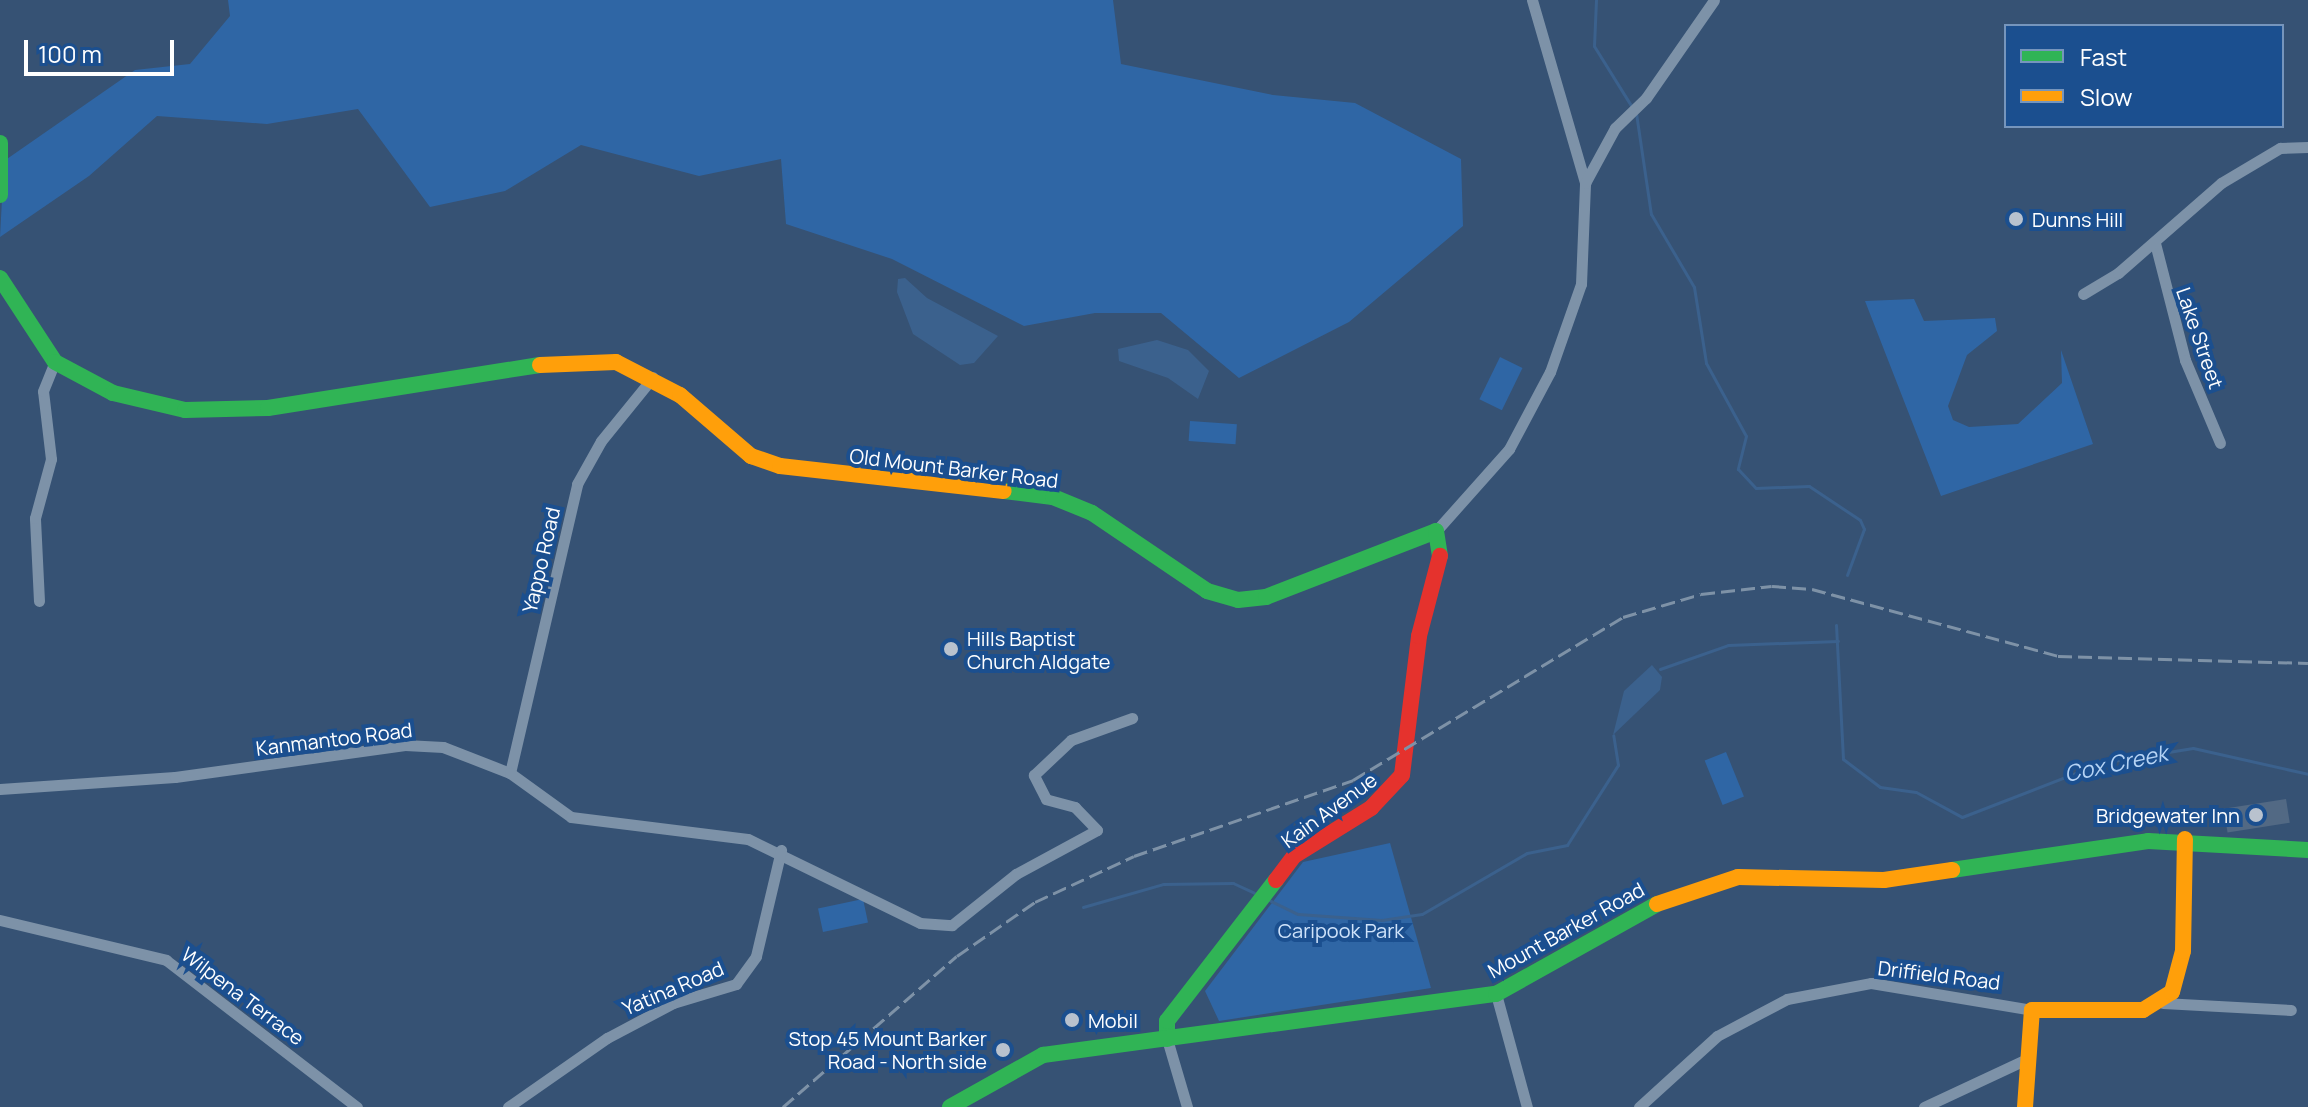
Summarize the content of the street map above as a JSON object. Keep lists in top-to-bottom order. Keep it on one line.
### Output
{"streets":{"main road":["Old Mount Barker Road","Kain Avenue","Mount Barker Road"],"street":["Lake Street","Yappo Road","Kanmantoo Road","Driffield Road","Yatina Road","Wilpena Terrace"]},"crossings":[["Old Mount Barker Road","Yappo Road"],["Old Mount Barker Road","Kain Avenue"],["Yappo Road","Kanmantoo Road"],["Kanmantoo Road","Yatina Road"],["Kain Avenue","Mount Barker Road"]],"water":["Cox Creek"],"parks":["Caripook Park"],"places":["Dunns Hill","Hills Baptist Church Aldgate","Bridgewater Inn","Mobil","Stop 45 Mount Barker Road - North side"],"legend":["Fast","Slow"],"scale_bar":"100 m"}
